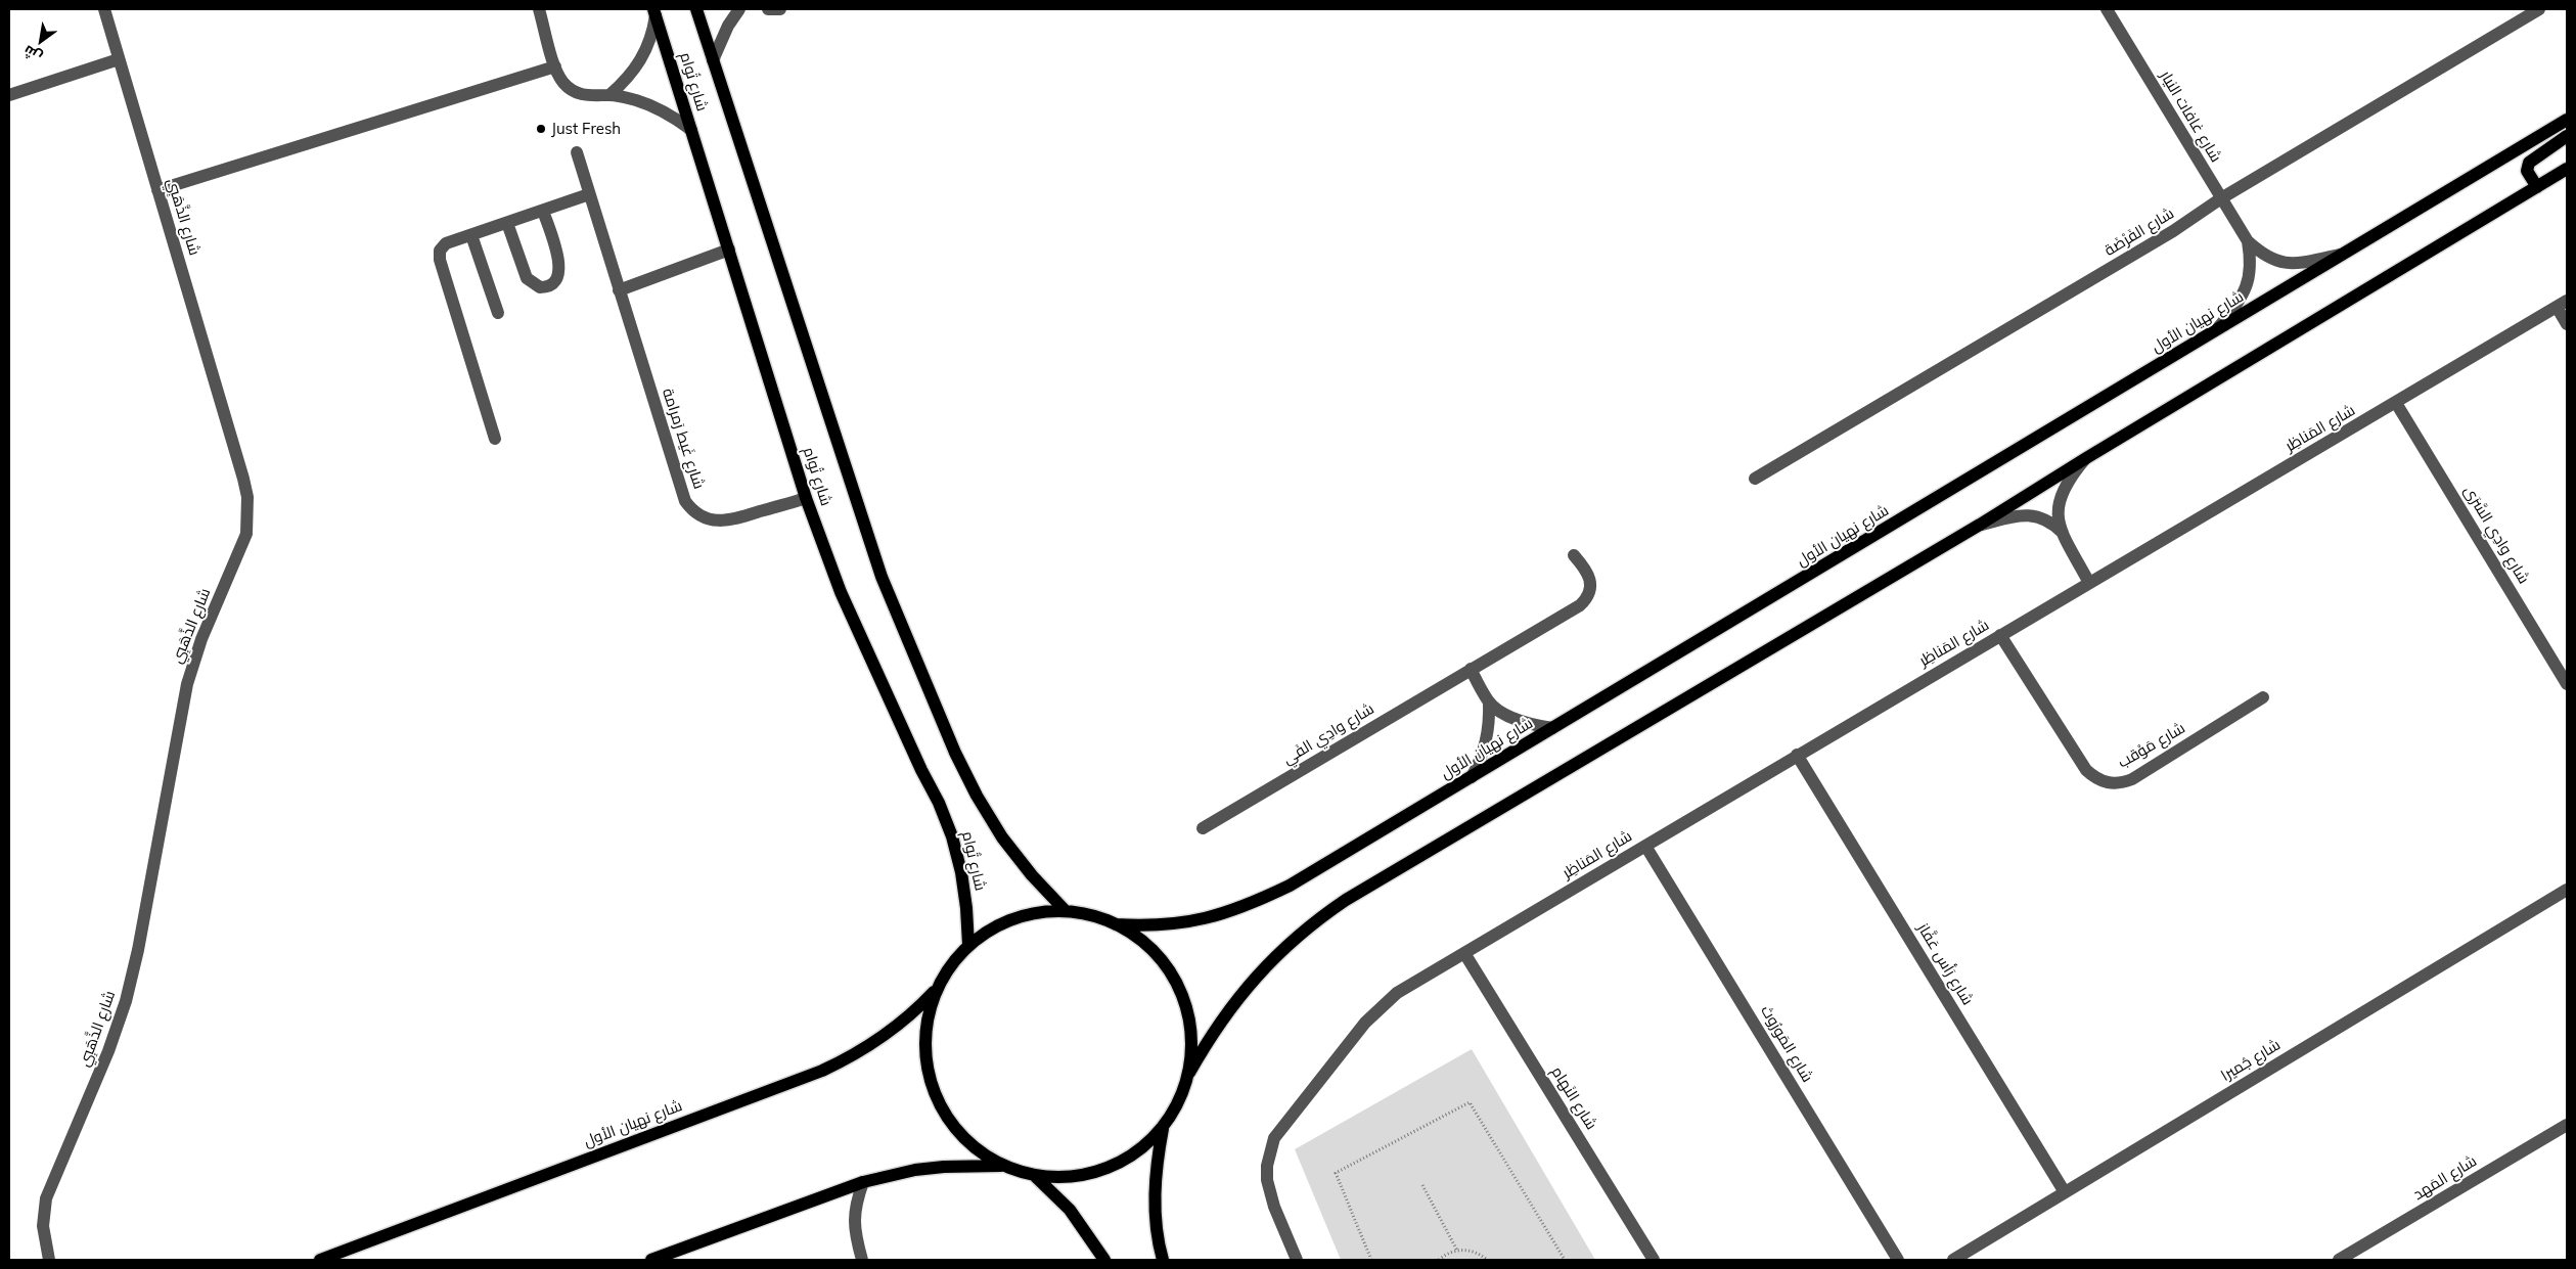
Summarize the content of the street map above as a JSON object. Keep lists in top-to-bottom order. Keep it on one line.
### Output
{"streets":{"main road":["شارع تُوام","شارع نهيان الأول"],"street":["شارع غافات النيار","شارع الذَّهَبِي","شارع الفَرْضَة","شارع المَناظِر","شارع غَيط رَمرامة","شارع وادِي السَّرَى","شارع وادِي الفَي","شارع مَوْقب","شارع رَأس عَفَّاز","شارع المَورُوث","شارع جُميرا","شارع النَهام","شارع المَهد"]},"crossings":[["شارع تُوام","شارع غَيط رَمرامة"],["شارع غافات النيار","شارع الفَرْضَة"],["شارع غافات النيار","شارع نهيان الأول"],["شارع المَناظِر","شارع وادِي السَّرَى"],["شارع المَناظِر","شارع مَوْقب"],["شارع المَناظِر","شارع رَأس عَفَّاز"],["شارع المَناظِر","شارع المَورُوث"],["شارع المَناظِر","شارع النَهام"],["شارع رَأس عَفَّاز","شارع جُميرا"]],"places":["Just Fresh"],"north":"bottom left"}
